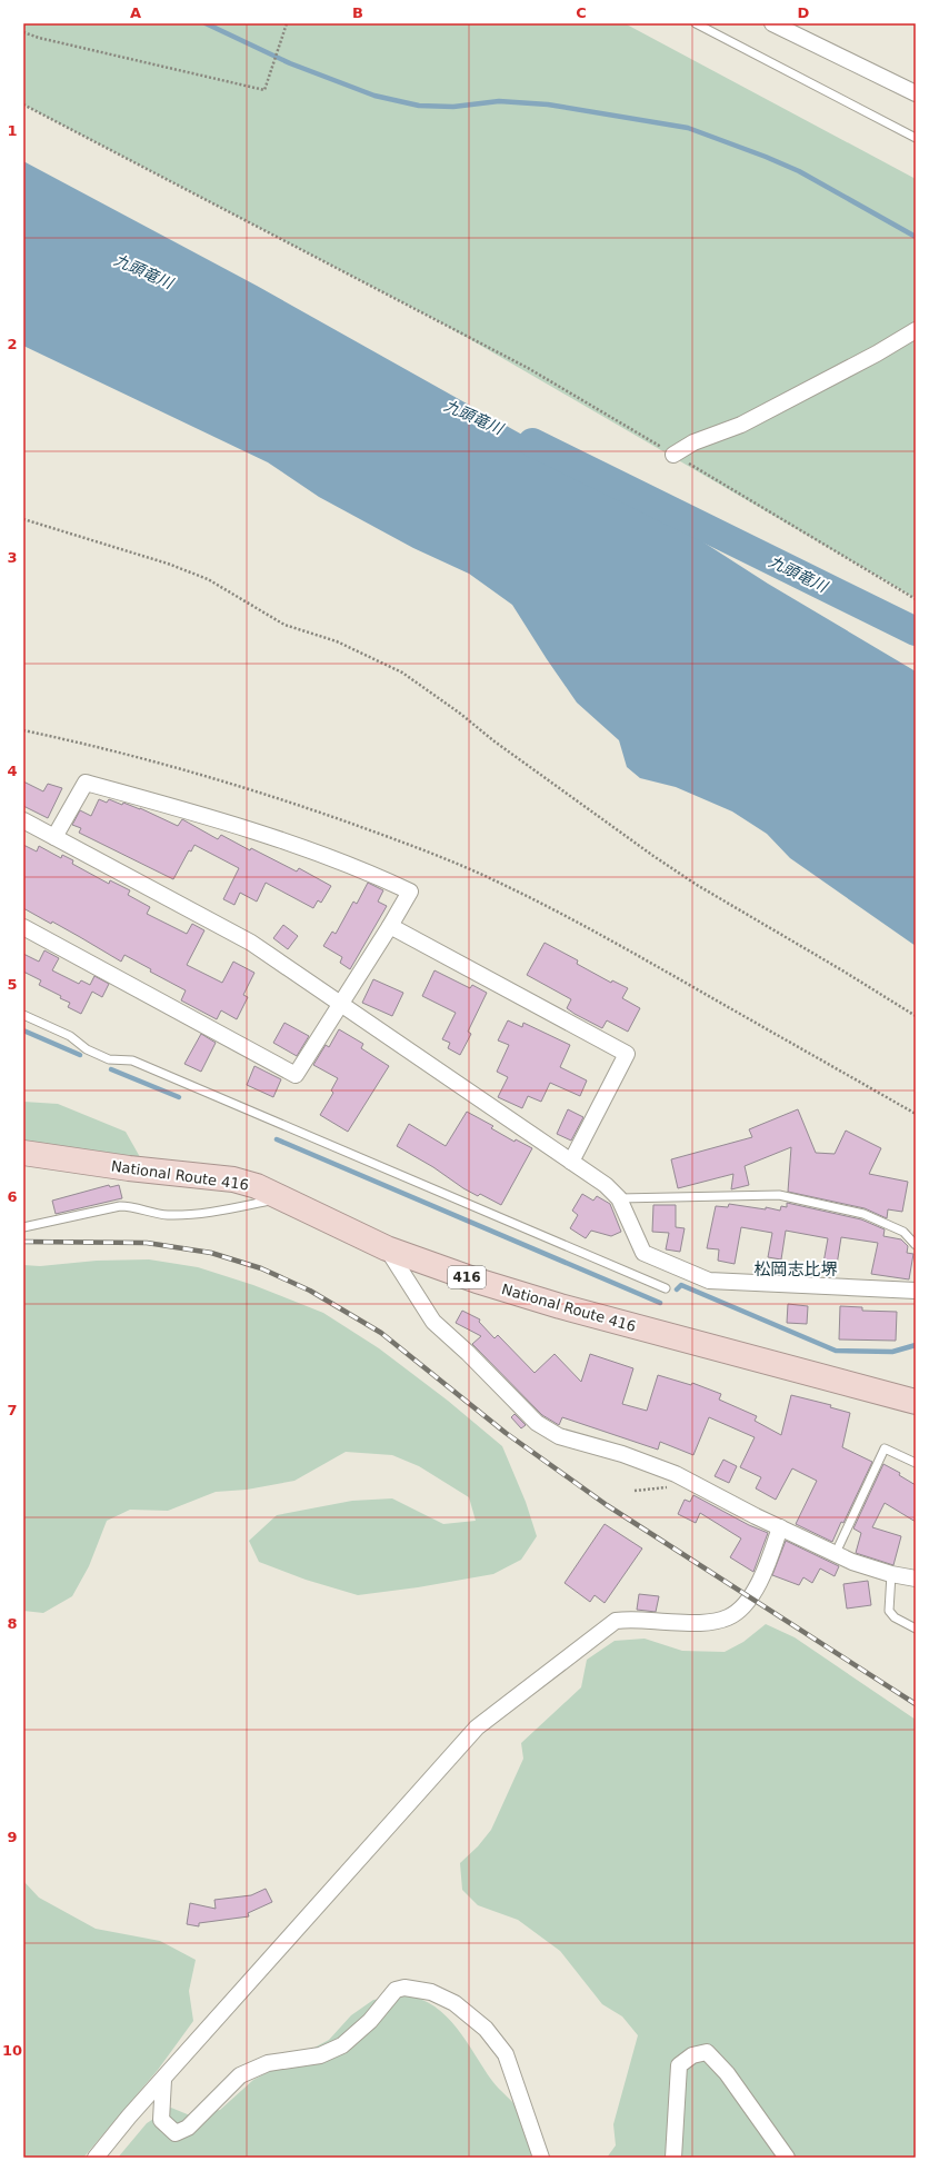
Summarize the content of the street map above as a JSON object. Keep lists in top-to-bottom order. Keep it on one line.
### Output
{"streets":{"highway":["National Route 416","416"]},"districts":["松岡志比堺"],"water":["九頭竜川"],"grid":{"columns":["A","B","C","D"],"rows":["1","2","3","4","5","6","7","8","9","10"]}}
